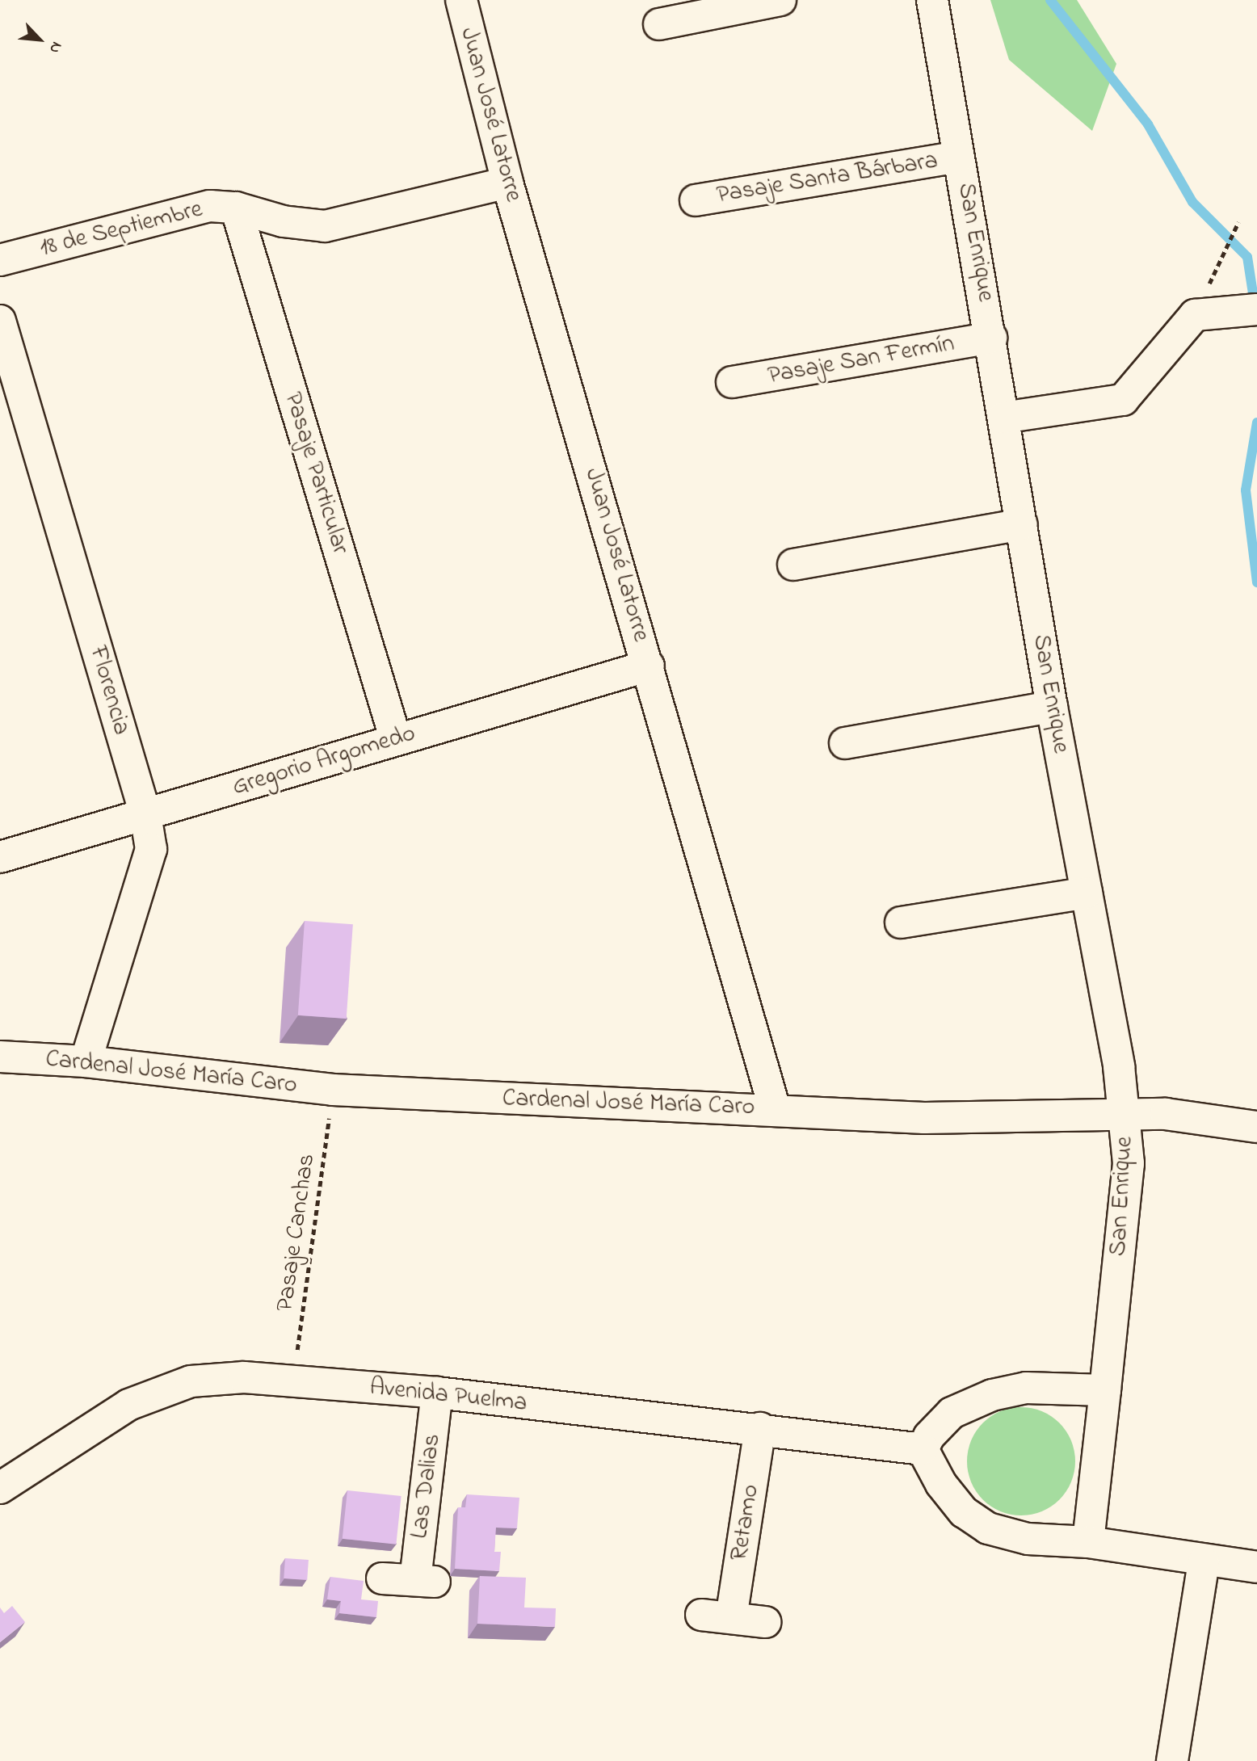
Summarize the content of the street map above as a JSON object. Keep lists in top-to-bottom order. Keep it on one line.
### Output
{"streets":{"street":["Juan José Latorre","Pasaje Santa Bárbara","18 de Septiembre","San Enrique","Pasaje San Fermín","Pasaje Particular","Florencia","Gregorio Argomedo","Cardenal José María Caro","Avenida Puelma","Las Dalias","Retamo"],"path":["Pasaje Canchas"]},"crossings":[["Juan José Latorre","18 de Septiembre"],["Juan José Latorre","Gregorio Argomedo"],["Juan José Latorre","Cardenal José María Caro"],["Pasaje Santa Bárbara","San Enrique"],["18 de Septiembre","Pasaje Particular"],["San Enrique","Pasaje San Fermín"],["San Enrique","Cardenal José María Caro"],["Pasaje Particular","Gregorio Argomedo"],["Florencia","Gregorio Argomedo"],["Florencia","Cardenal José María Caro"],["Cardenal José María Caro","Pasaje Canchas"],["Pasaje Canchas","Avenida Puelma"],["Avenida Puelma","Las Dalias"],["Avenida Puelma","Retamo"]],"north":"bottom right"}
